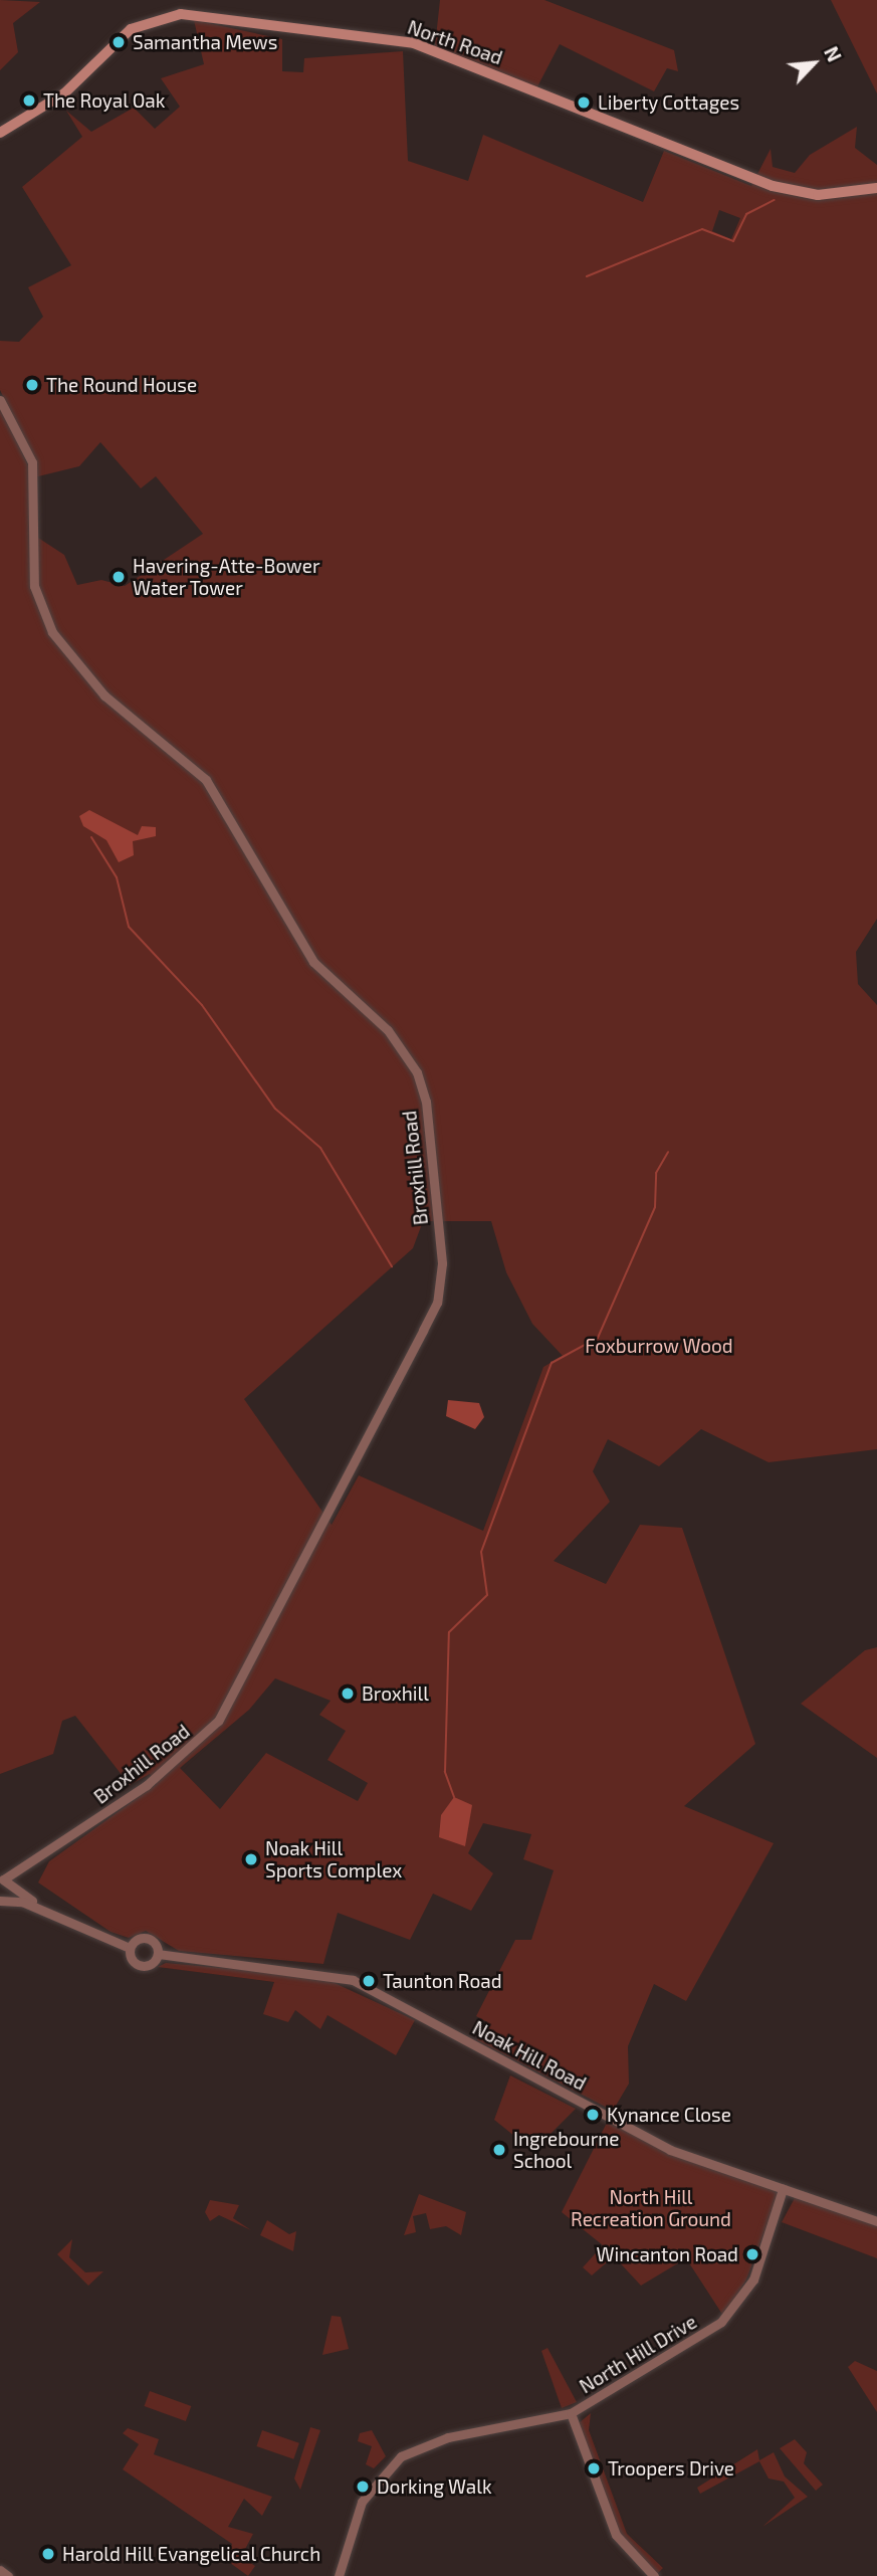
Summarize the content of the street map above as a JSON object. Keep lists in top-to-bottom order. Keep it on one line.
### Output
{"streets":{"main road":["North Road"],"street":["Broxhill Road","Noak Hill Road","North Hill Drive"]},"crossings":[["Broxhill Road","Noak Hill Road"],["Noak Hill Road","North Hill Drive"]],"parks":["Foxburrow Wood","North Hill Recreation Ground"],"places":["Samantha Mews","The Royal Oak","Liberty Cottages","The Round House","Havering-Atte-Bower Water Tower","Broxhill","Noak Hill Sports Complex","Taunton Road","Kynance Close","Ingrebourne School","Wincanton Road","Troopers Drive","Dorking Walk","Harold Hill Evangelical Church"],"north":"top right"}
